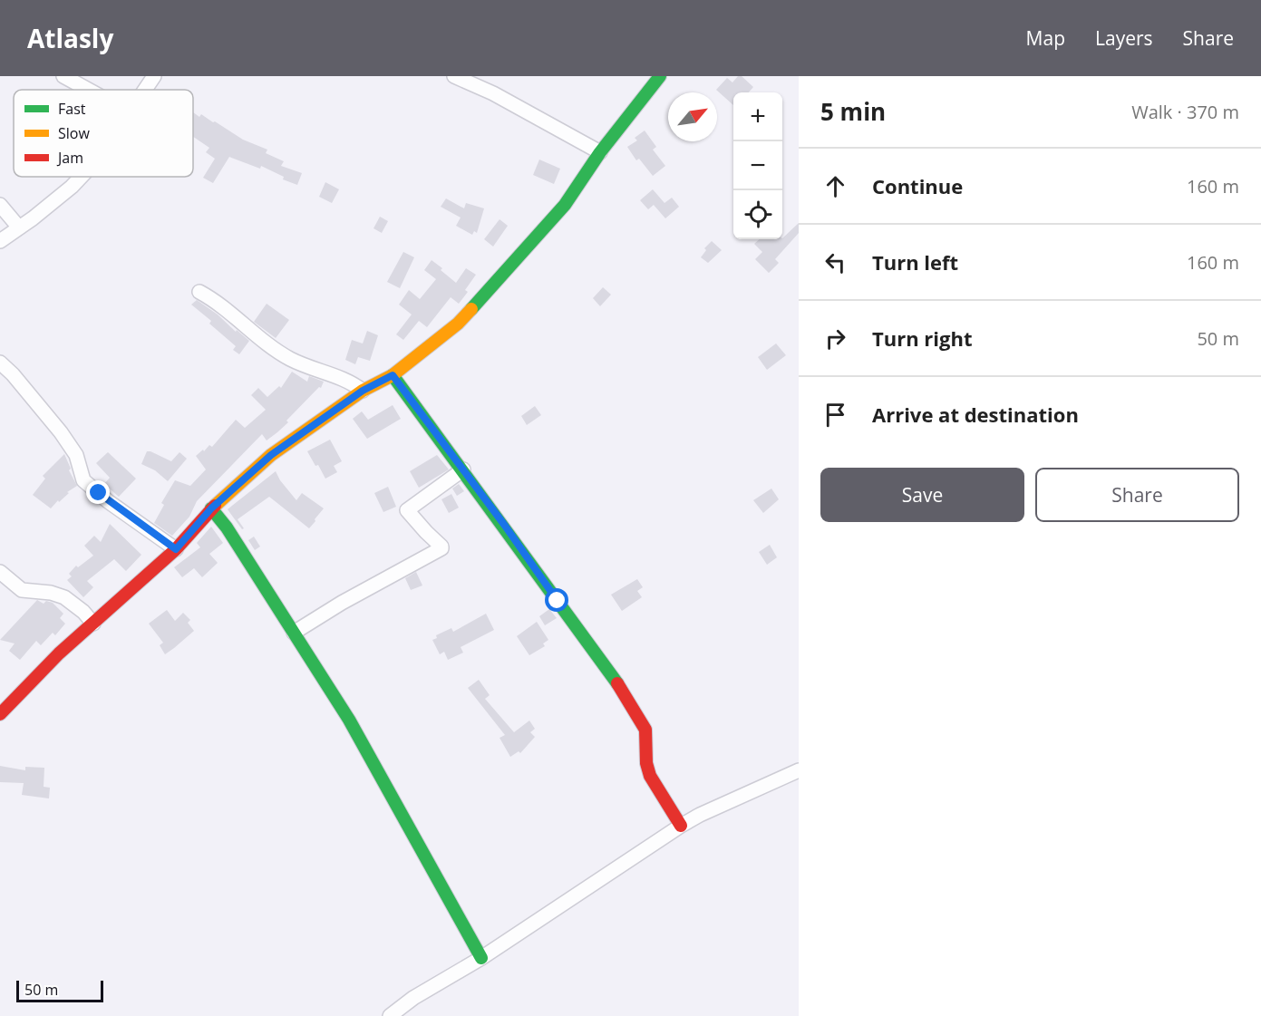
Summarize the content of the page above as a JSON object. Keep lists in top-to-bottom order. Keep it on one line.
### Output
{"legend":["Fast","Slow","Jam"],"scale_bar":"50 m","north":"top right","page":{"header":"Atlasly","nav":["Map","Layers","Share"],"heading":["5 min","Walk · 370 m"],"map_buttons":["+","−"],"list":[["Continue","160 m"],["Turn left","160 m"],["Turn right","50 m"],"Arrive at destination"],"buttons":["Save","Share"],"scale":"50 m"}}
